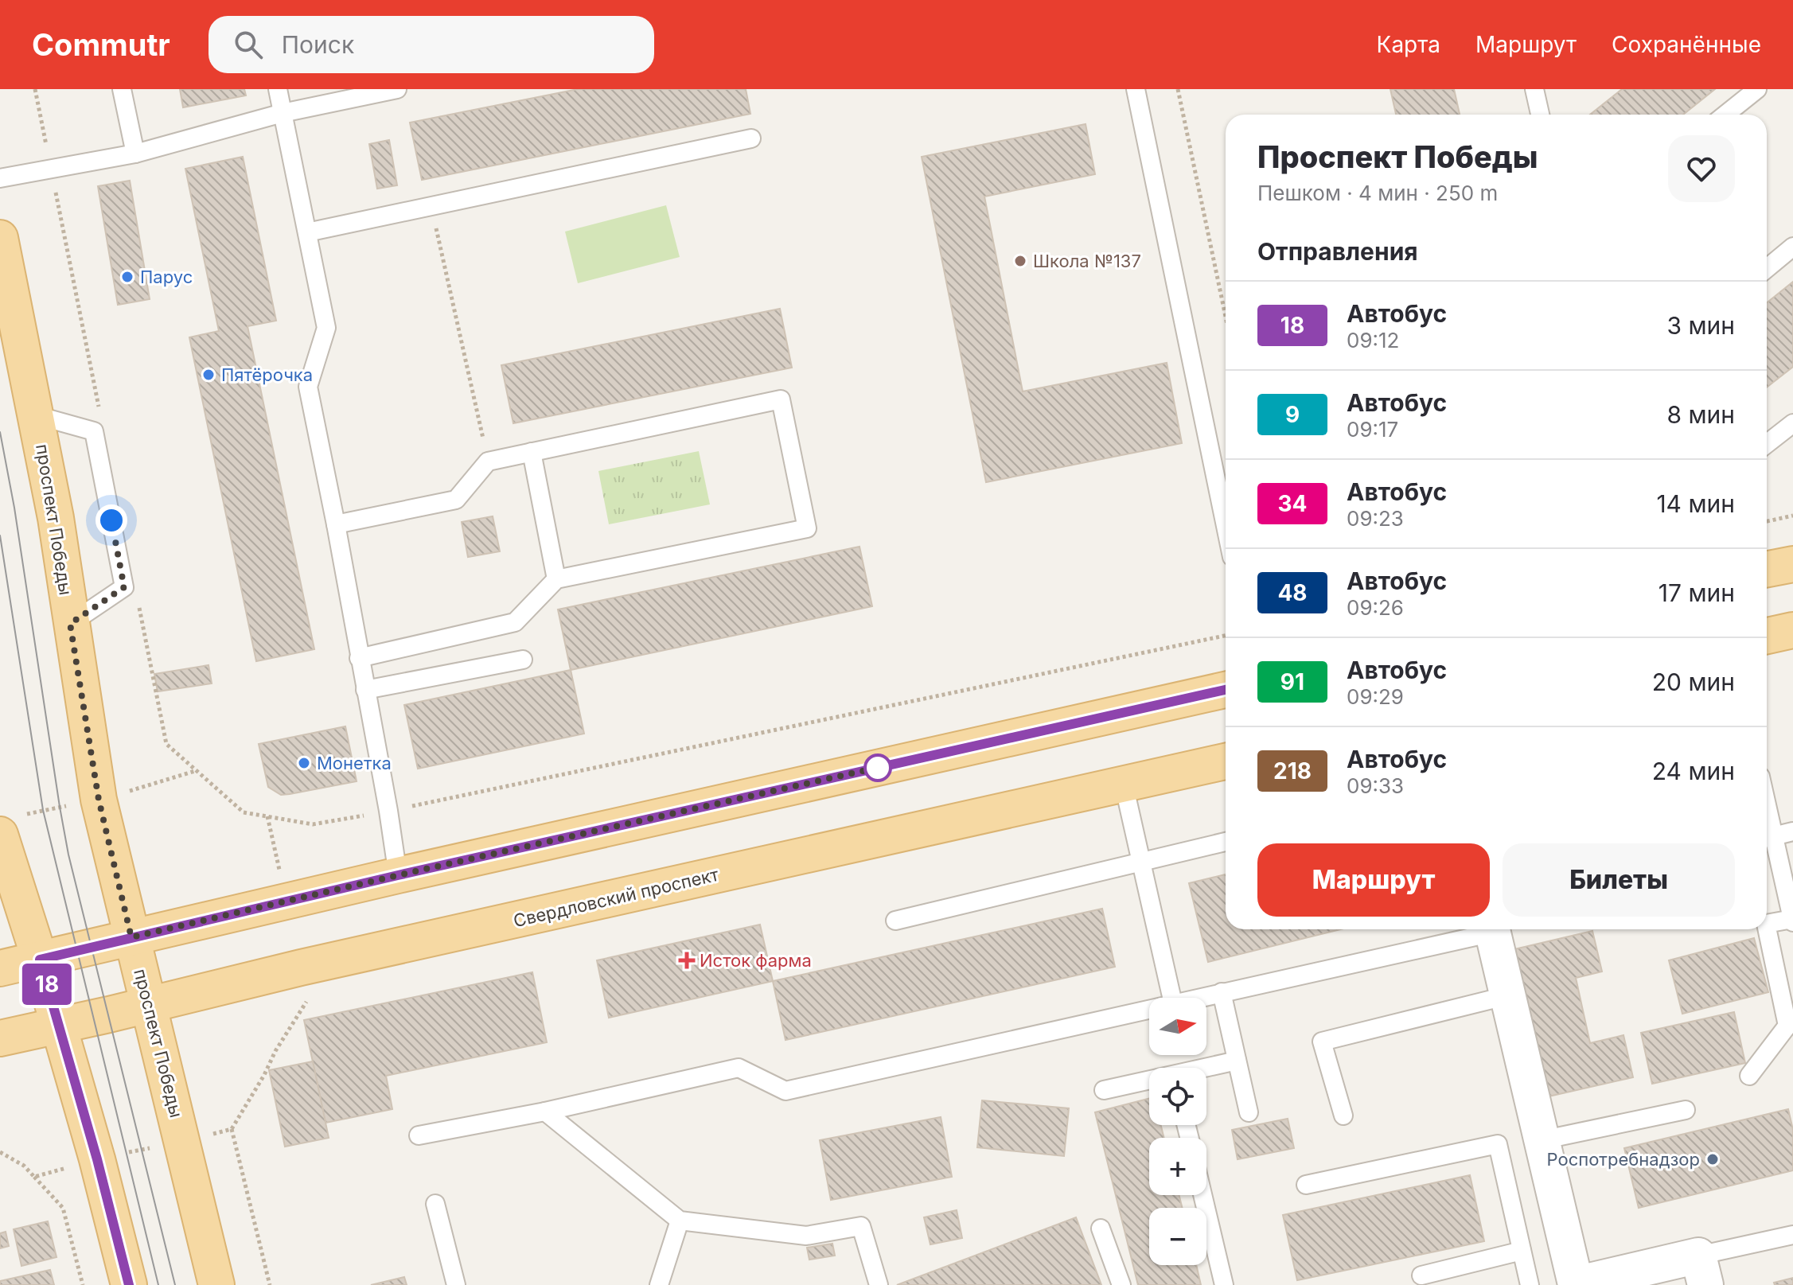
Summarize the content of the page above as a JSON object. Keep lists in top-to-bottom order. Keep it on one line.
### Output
{"streets":{"main road":["проспект Победы","Свердловский проспект"]},"crossings":[["проспект Победы","Свердловский проспект"]],"places":{"other":["Школа №137","Парус","Пятёрочка","Монетка","Роспотребнадзор"],"health":["Исток фарма"]},"lines":["bus line 18"],"north":"right","page":{"header":"Commutr","search":"Поиск","nav":["Карта","Маршрут","Сохранённые"],"on_map":"18","heading":[["Проспект Победы","Пешком · 4 мин · 250 m"],"Отправления"],"list":[{"mark":"18","name":"Автобус","note":"09:12","value":"3 мин"},{"mark":"9","name":"Автобус","note":"09:17","value":"8 мин"},{"mark":"34","name":"Автобус","note":"09:23","value":"14 мин"},{"mark":"48","name":"Автобус","note":"09:26","value":"17 мин"},{"mark":"91","name":"Автобус","note":"09:29","value":"20 мин"},{"mark":"218","name":"Автобус","note":"09:33","value":"24 мин"}],"buttons":["Маршрут","Билеты"],"map_buttons":["+","−"]}}
